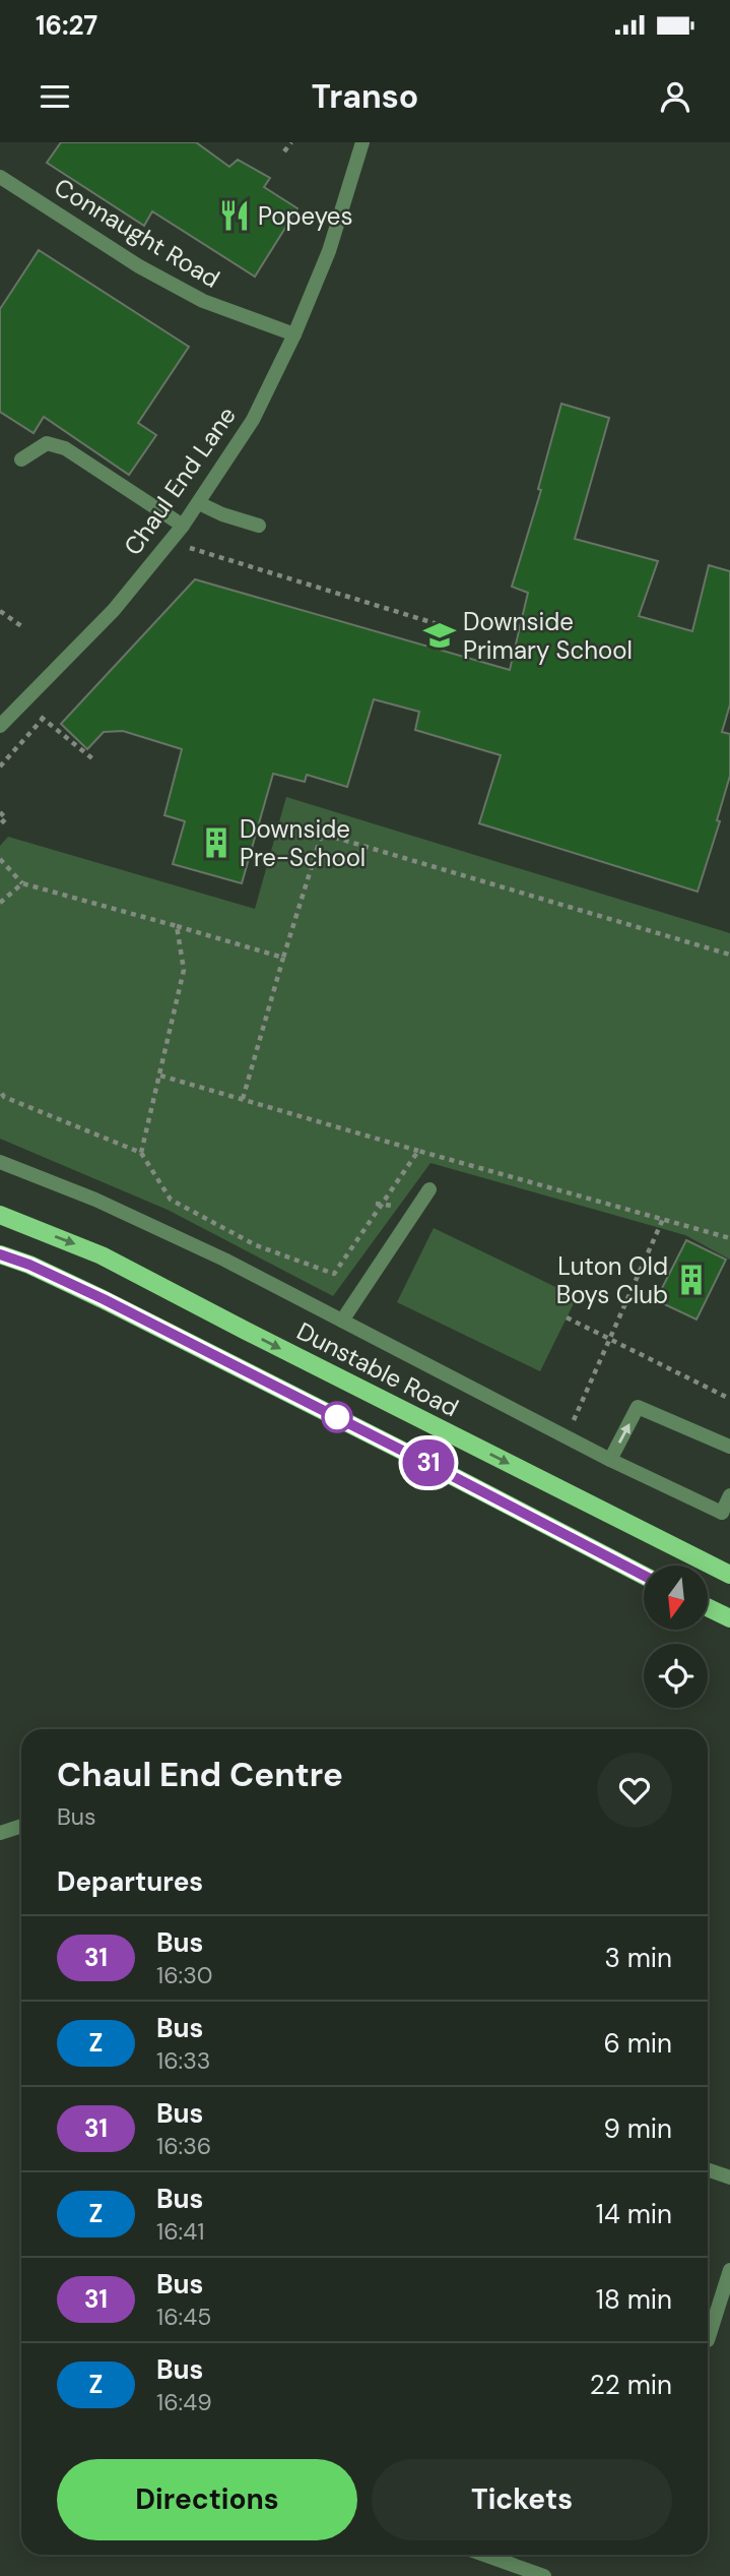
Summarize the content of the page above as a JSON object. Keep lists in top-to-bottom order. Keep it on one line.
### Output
{"streets":{"main road":["Dunstable Road"],"street":["Connaught Road","Chaul End Lane"]},"crossings":[["Connaught Road","Chaul End Lane"]],"places":{"restaurant":["Popeyes"],"school or university":["Downside Primary School"],"building":["Downside Pre-School","Luton Old Boys Club"]},"lines":["bus line 31"],"north":"bottom","page":{"status":"16:27","header":"Transo","on_map":"31","heading":[["Chaul End Centre","Bus"],"Departures"],"list":[{"mark":"31","name":"Bus","note":"16:30","value":"3 min"},{"mark":"Z","name":"Bus","note":"16:33","value":"6 min"},{"mark":"31","name":"Bus","note":"16:36","value":"9 min"},{"mark":"Z","name":"Bus","note":"16:41","value":"14 min"},{"mark":"31","name":"Bus","note":"16:45","value":"18 min"},{"mark":"Z","name":"Bus","note":"16:49","value":"22 min"}],"buttons":["Directions","Tickets"]}}
